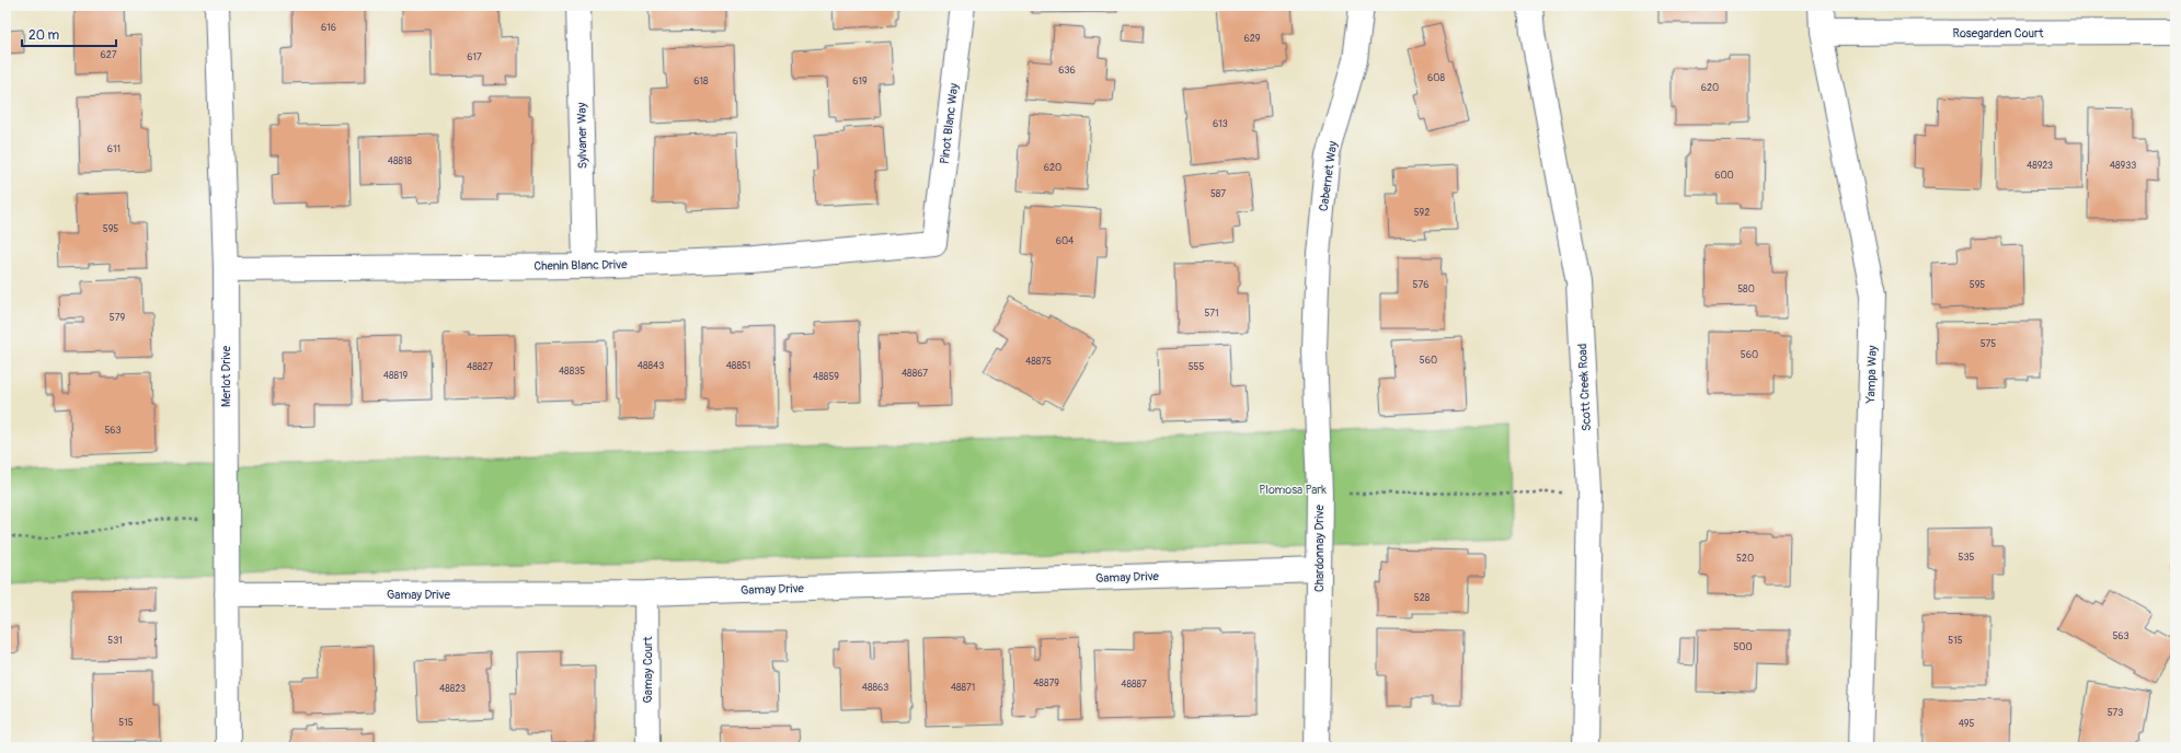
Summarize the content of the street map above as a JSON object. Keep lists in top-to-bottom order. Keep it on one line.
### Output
{"streets":{"street":["Rosegarden Court","Pinot Blanc Way","Sylvaner Way","Cabernet Way","Chenin Blanc Drive","Yampa Way","Merlot Drive","Scott Creek Road","Chardonnay Drive","Gamay Drive","Gamay Court"]},"crossings":[["Rosegarden Court","Yampa Way"],["Pinot Blanc Way","Chenin Blanc Drive"],["Sylvaner Way","Chenin Blanc Drive"],["Cabernet Way","Chardonnay Drive"],["Chenin Blanc Drive","Merlot Drive"],["Merlot Drive","Gamay Drive"],["Chardonnay Drive","Gamay Drive"],["Gamay Drive","Gamay Court"]],"parks":["Plomosa Park"],"house_numbers":["616","629","627","617","636","608","618","619","620","613","611","48818","48923","48933","620","600","587","592","595","604","576","595","580","571","579","575","560","560","48875","48843","48851","48827","555","48835","48867","48819","48859","563","535","520","528","563","531","515","500","48879","48887","48863","48871","48823","573","515","495"],"scale_bar":"20 m"}
